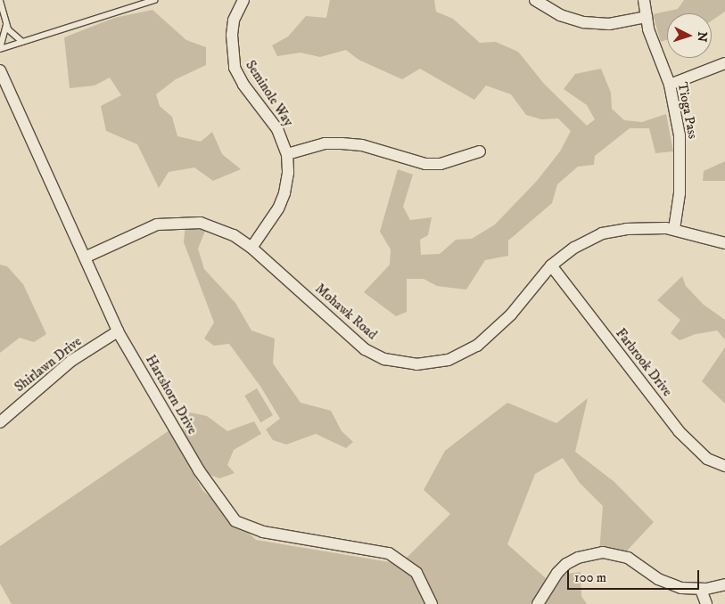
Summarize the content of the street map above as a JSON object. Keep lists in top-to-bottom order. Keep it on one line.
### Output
{"streets":{"street":["Seminole Way","Tioga Pass","Mohawk Road","Farbrook Drive","Shirlawn Drive","Hartshorn Drive"]},"crossings":[["Seminole Way","Mohawk Road"],["Tioga Pass","Mohawk Road"],["Mohawk Road","Farbrook Drive"],["Mohawk Road","Hartshorn Drive"],["Shirlawn Drive","Hartshorn Drive"]],"scale_bar":"100 m","north":"right"}
